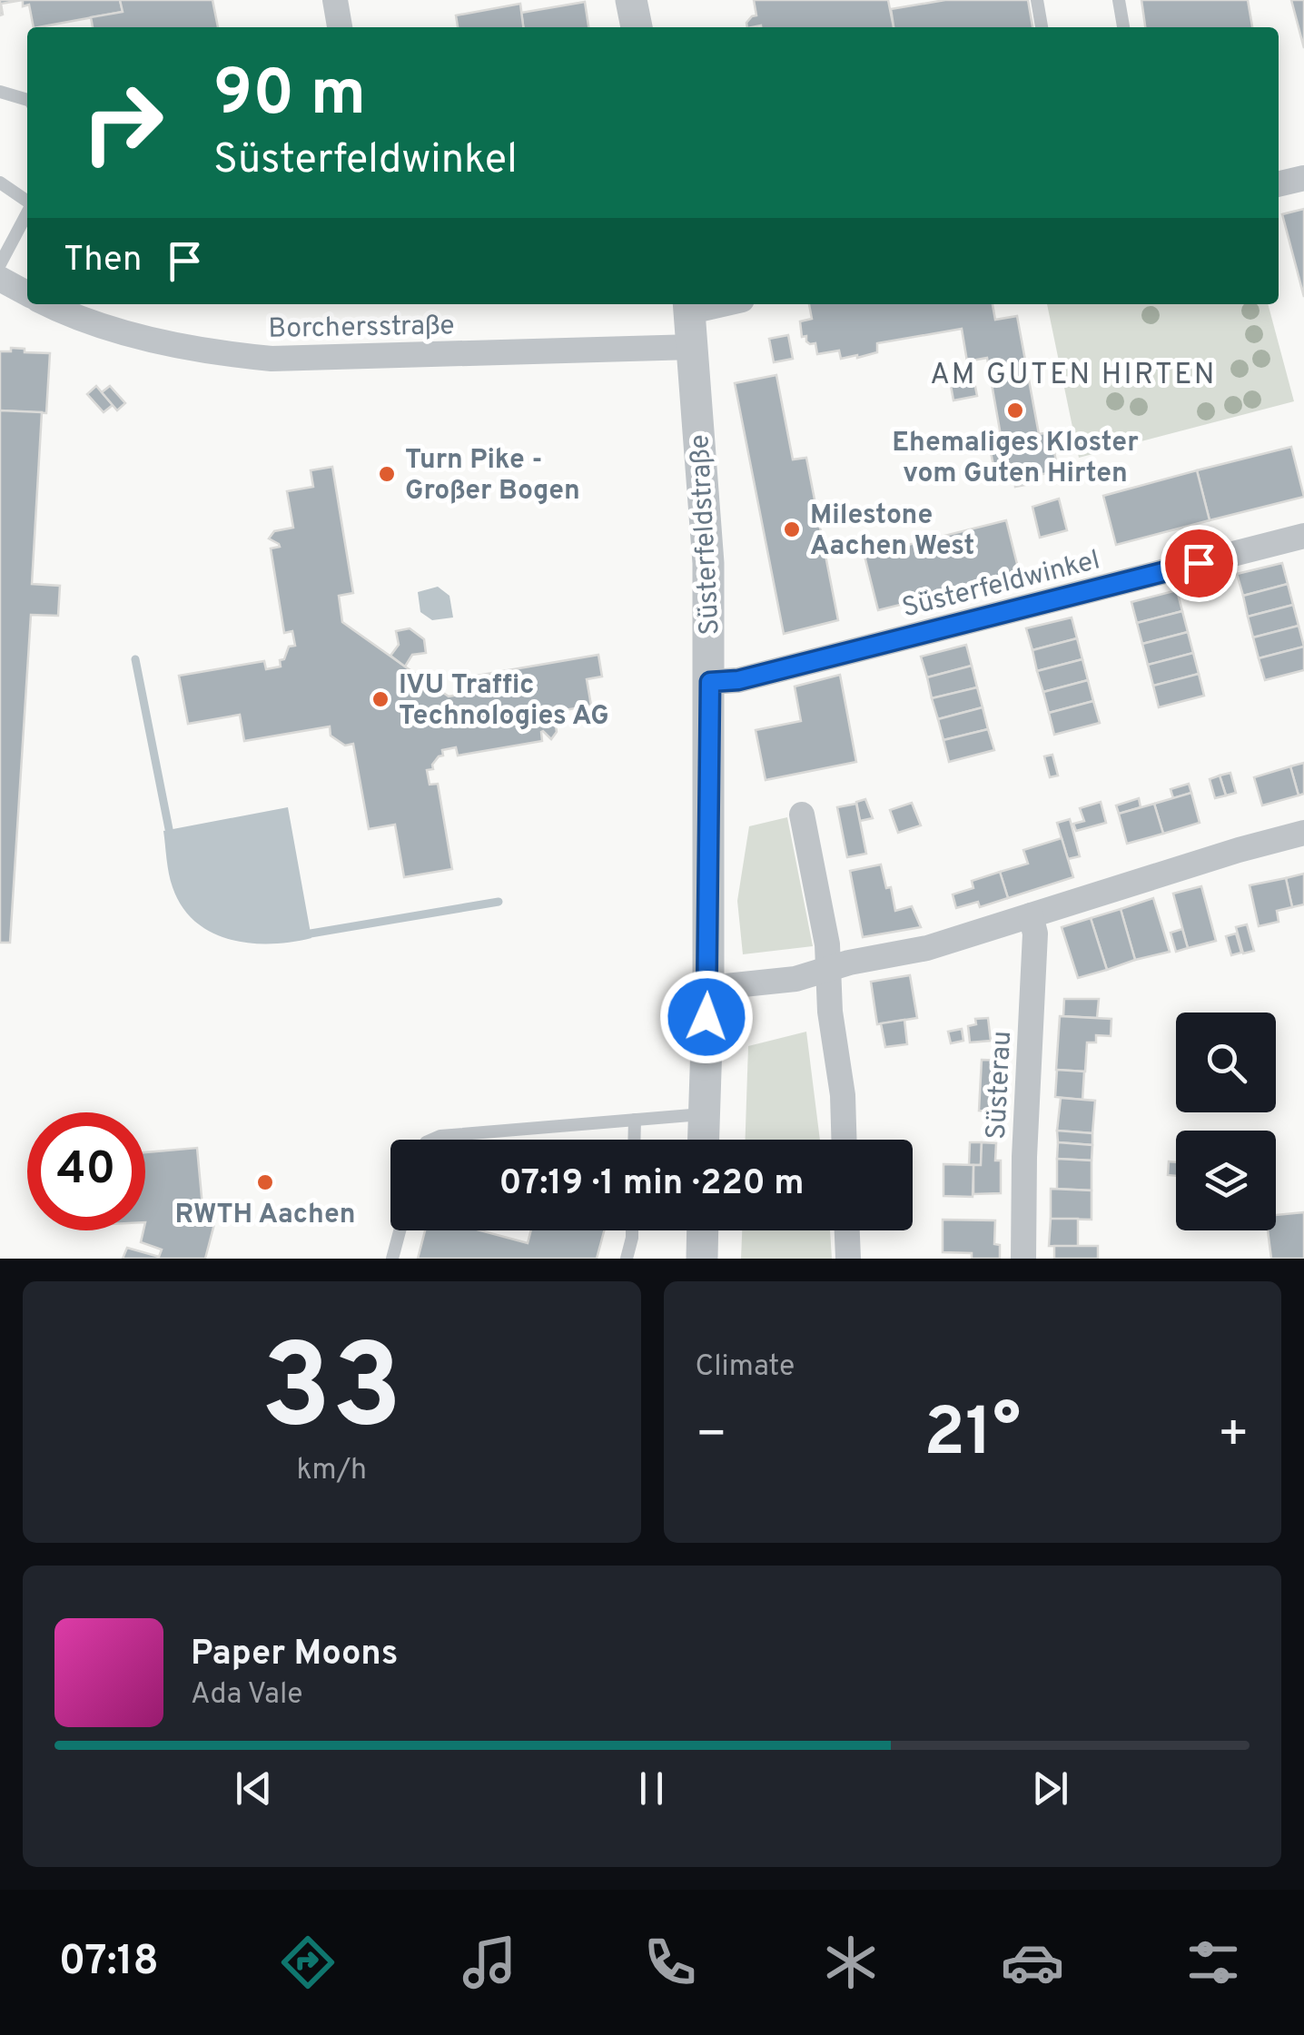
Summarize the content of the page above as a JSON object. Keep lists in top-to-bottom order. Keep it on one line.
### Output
{"streets":{"street":["Borchersstraße","Süsterfeldstraße","Süsterfeldwinkel","Süsterau"]},"crossings":[["Borchersstraße","Süsterfeldstraße"],["Süsterfeldstraße","Süsterfeldwinkel"]],"districts":["AM GUTEN HIRTEN"],"places":["Ehemaliges Kloster vom Guten Hirten","Turn Pike - Großer Bogen","Milestone Aachen West","IVU Traffic Technologies AG","RWTH Aachen"],"page":{"turn":["90 m","Süsterfeldwinkel"],"then":"Then","limit":"40","trip":"07:19 · 1 min · 220 m","tile":[["33","km/h"],"Climate"],"heat":["−","21°","+"],"song":["Paper Moons","Ada Vale"],"tabs":"07:18"}}
